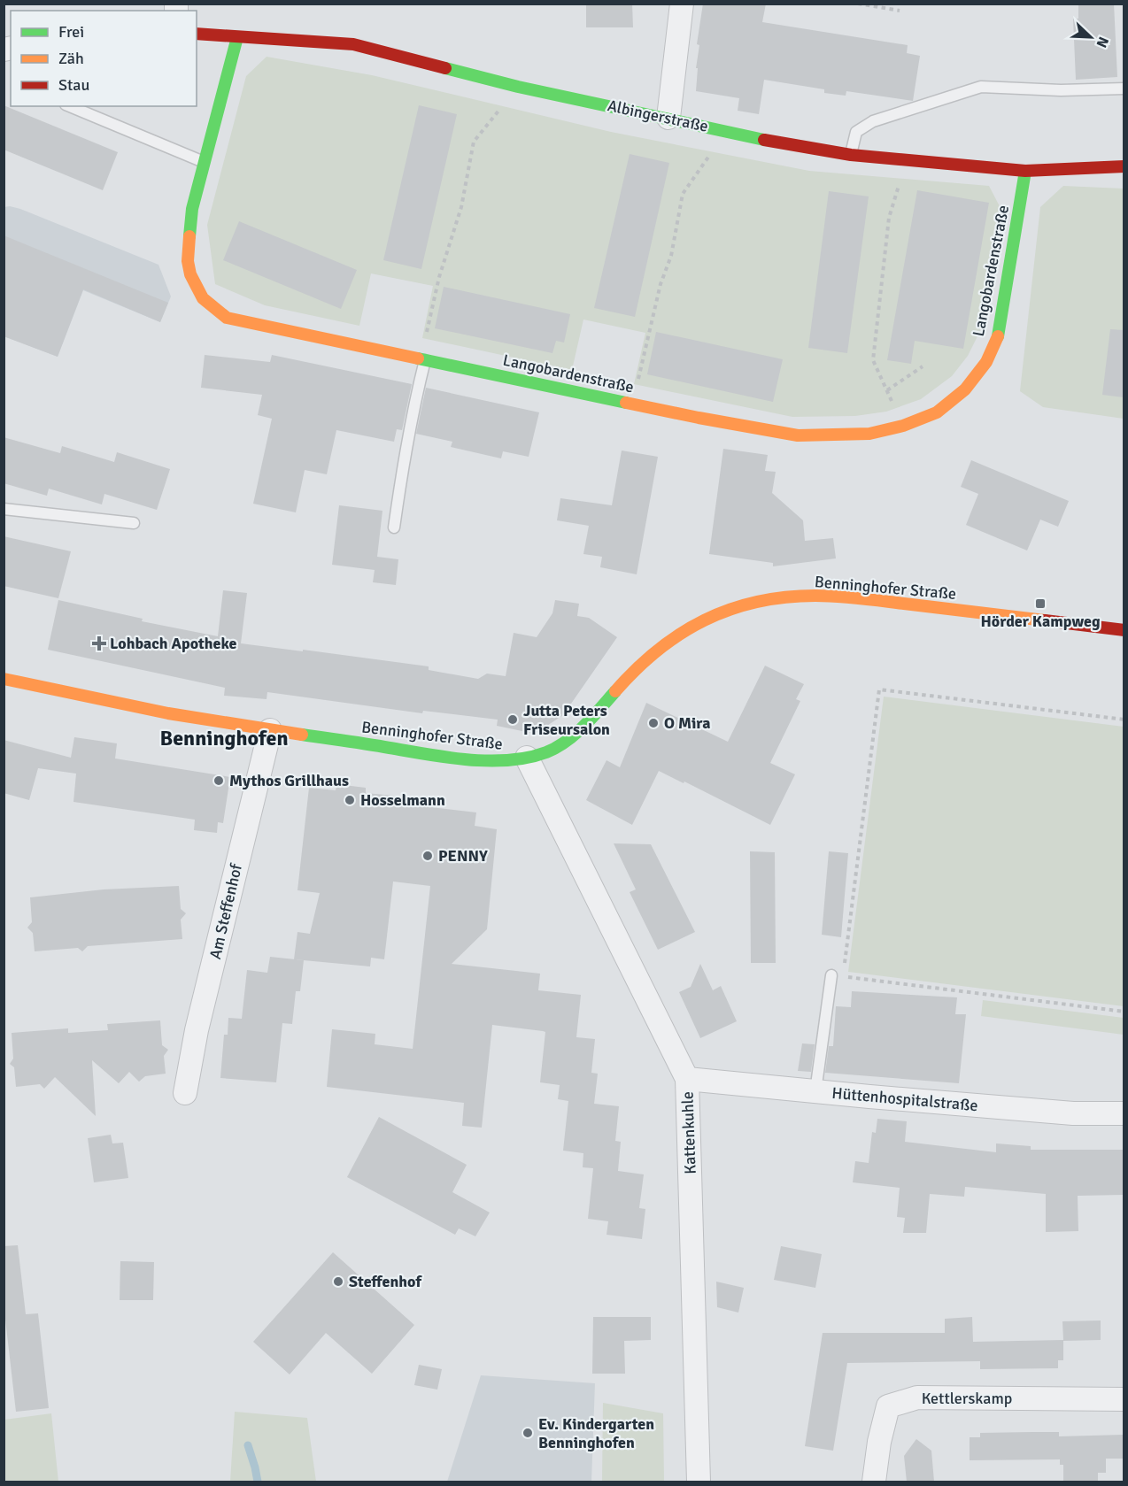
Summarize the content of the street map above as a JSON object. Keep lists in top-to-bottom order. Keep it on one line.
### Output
{"streets":{"street":["Albingerstraße","Langobardenstraße","Benninghofer Straße","Am Steffenhof","Hüttenhospitalstraße","Kattenkuhle","Kettlerskamp"]},"crossings":[["Albingerstraße","Langobardenstraße"],["Benninghofer Straße","Am Steffenhof"],["Benninghofer Straße","Kattenkuhle"],["Hüttenhospitalstraße","Kattenkuhle"]],"districts":["Benninghofen"],"places":{"transit":["Hörder Kampweg"],"health":["Lohbach Apotheke"],"other":["Jutta Peters Friseursalon","O Mira","Mythos Grillhaus","Hosselmann","PENNY","Steffenhof","Ev. Kindergarten Benninghofen"]},"legend":["Frei","Zäh","Stau"],"north":"bottom right"}
